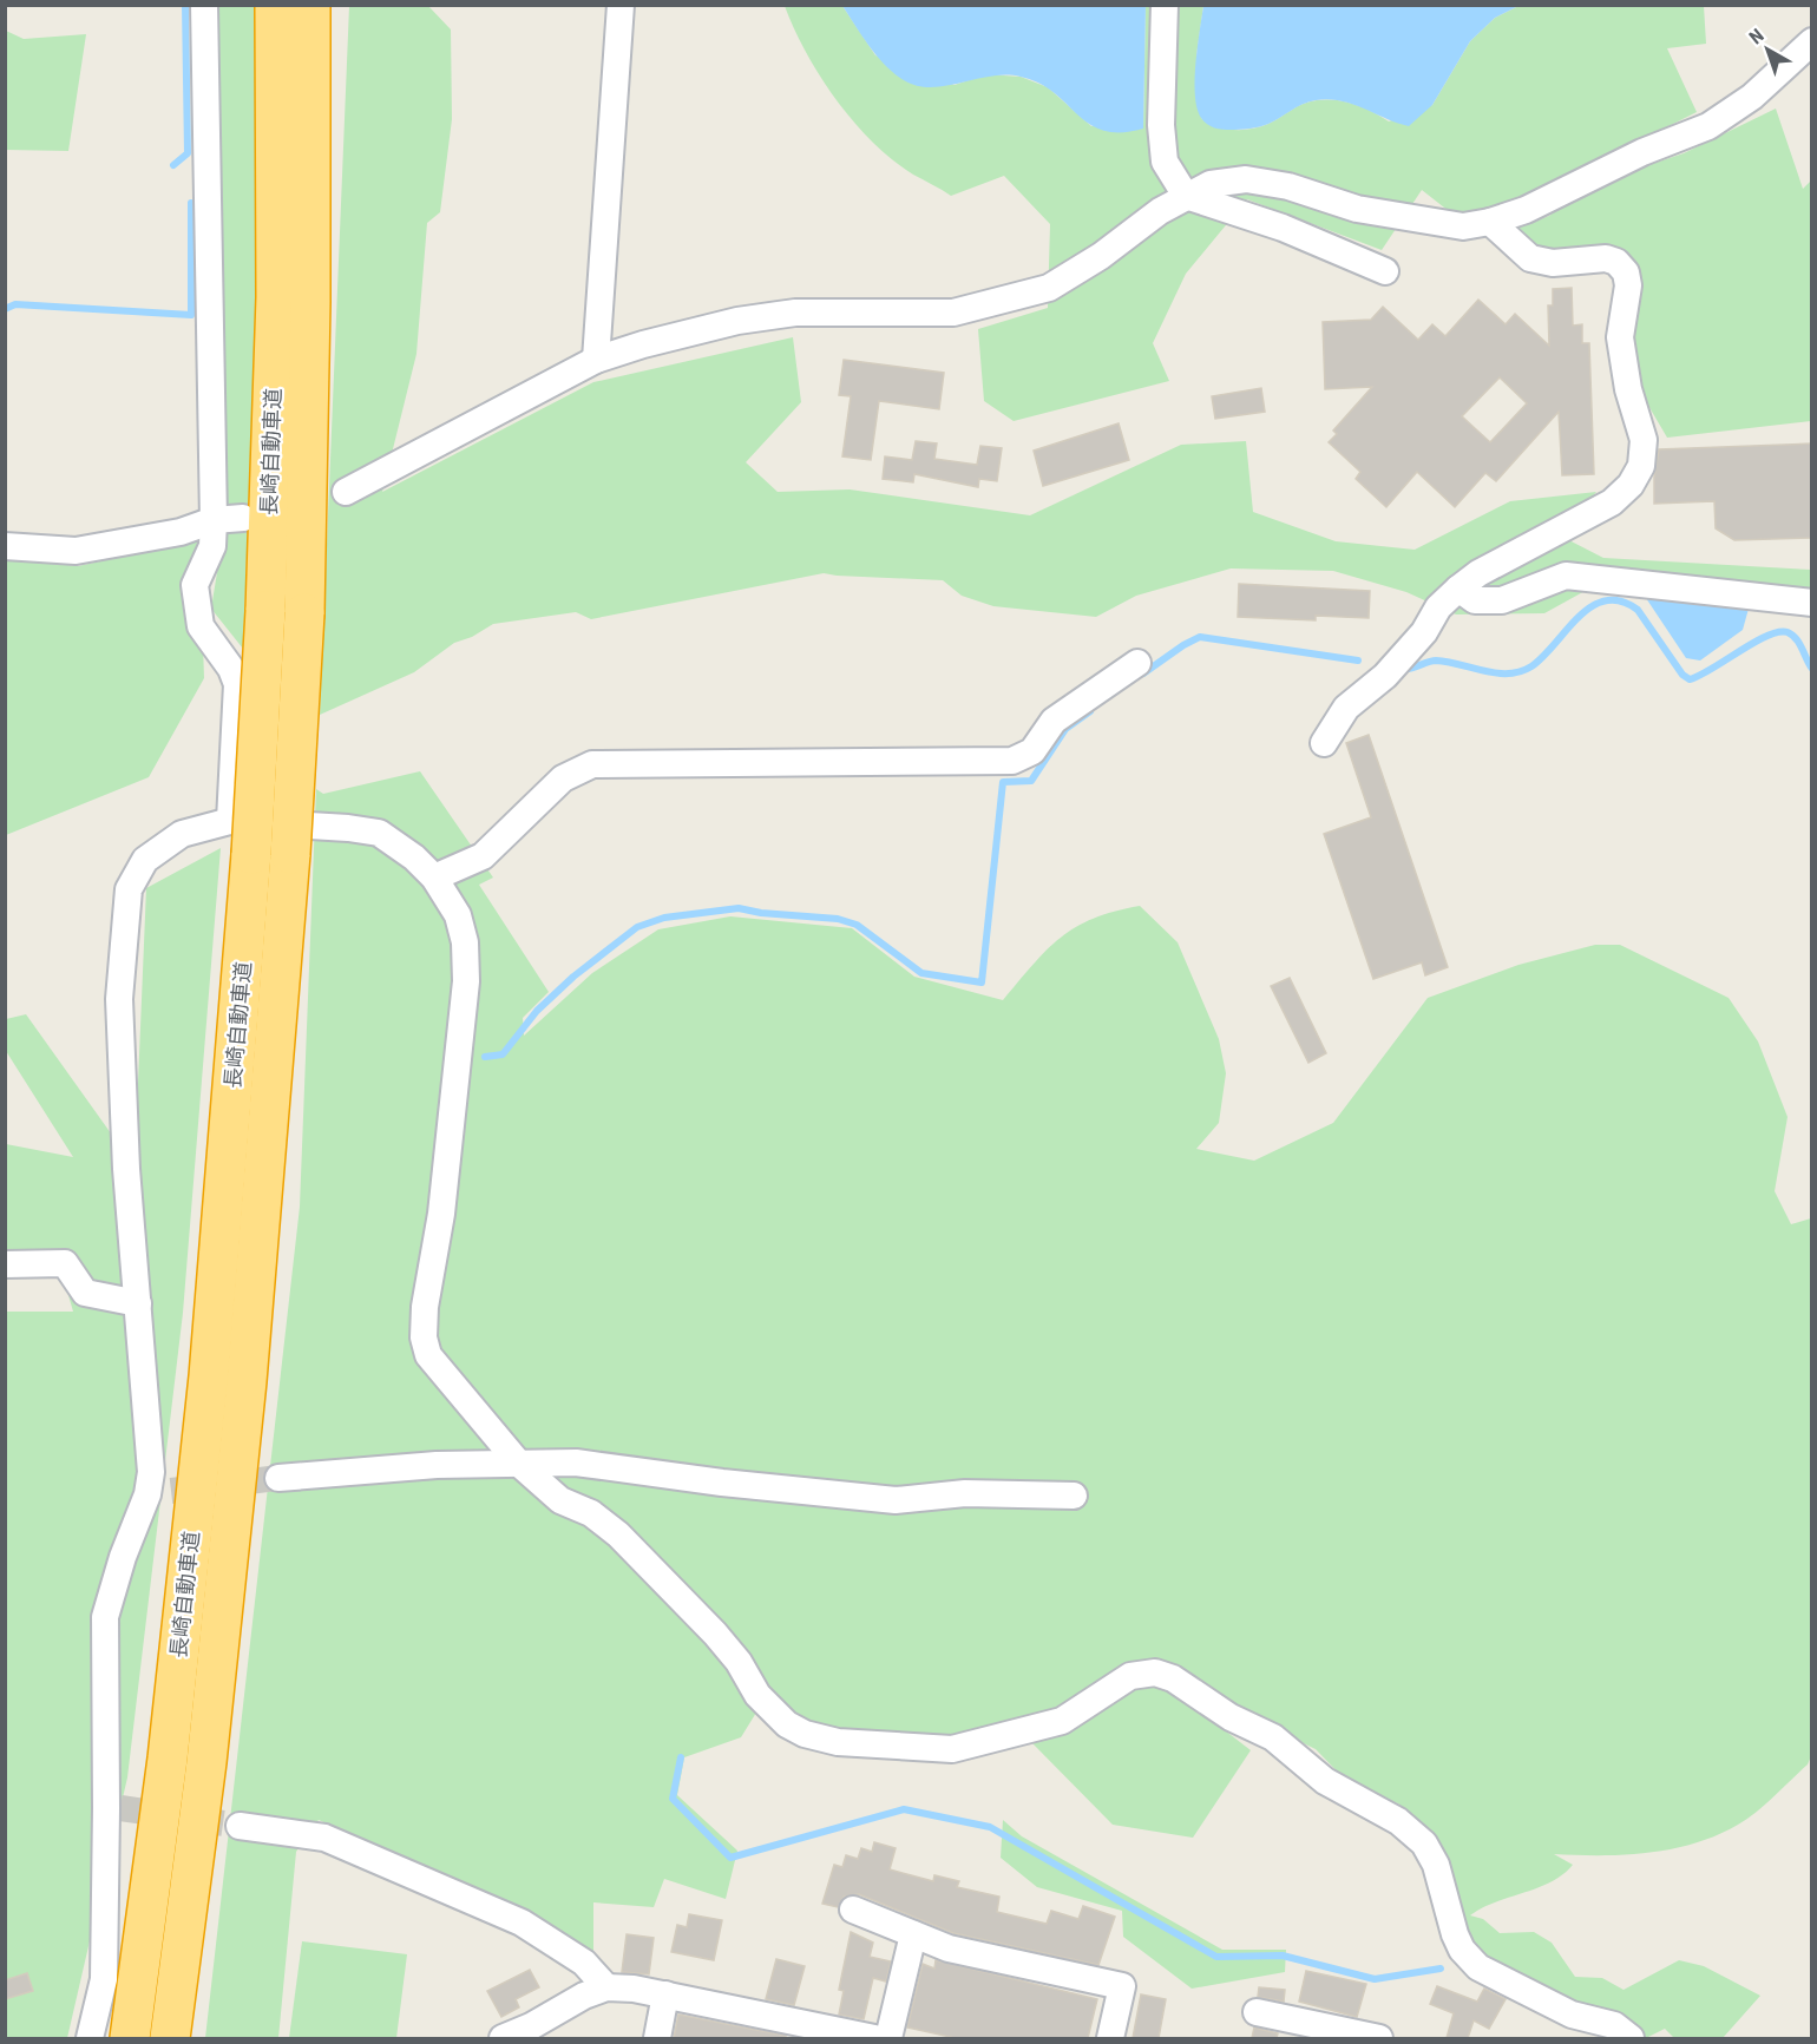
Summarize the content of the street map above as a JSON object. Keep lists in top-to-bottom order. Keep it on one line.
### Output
{"streets":{"highway":["長崎自動車道"]},"north":"top left"}
